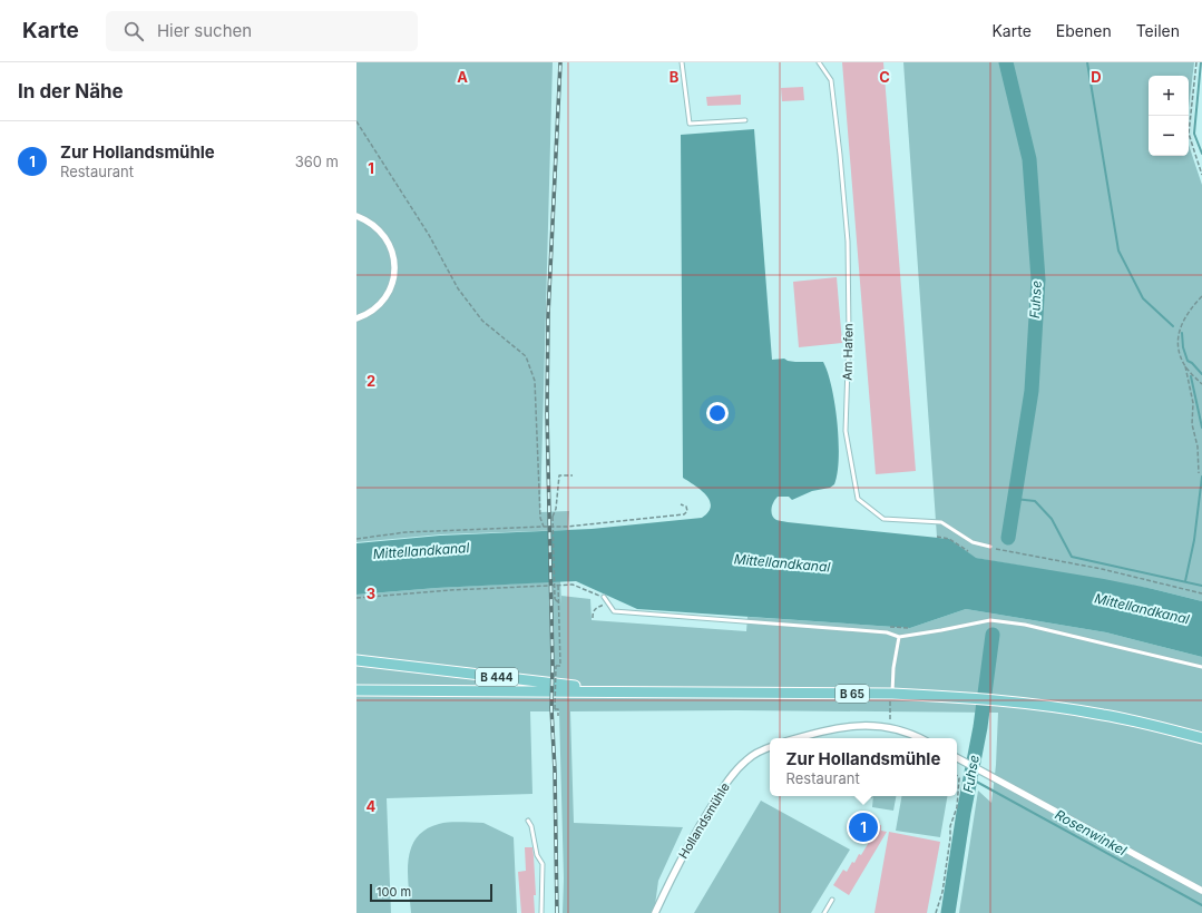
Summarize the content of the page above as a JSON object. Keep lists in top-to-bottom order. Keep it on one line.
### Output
{"streets":{"main road":["B 444","B 65"],"street":["Hollandsmühle"],"lane":["Am Hafen"]},"crossings":[["B 444","B 65"]],"water":["Fuhse","Mittellandkanal","Rosenwinkel"],"scale_bar":"100 m","page":{"header":"Karte","search":"Hier suchen","nav":["Karte","Ebenen","Teilen"],"heading":"In der Nähe","map_buttons":["+","−"],"list":[{"mark":"1","name":"Zur Hollandsmühle","note":"Restaurant","value":"360 m"}],"popup":["Zur Hollandsmühle","Restaurant"],"pins":"1","scale":"100 m"},"grid":{"columns":["A","B","C","D"],"rows":["1","2","3","4"]}}
